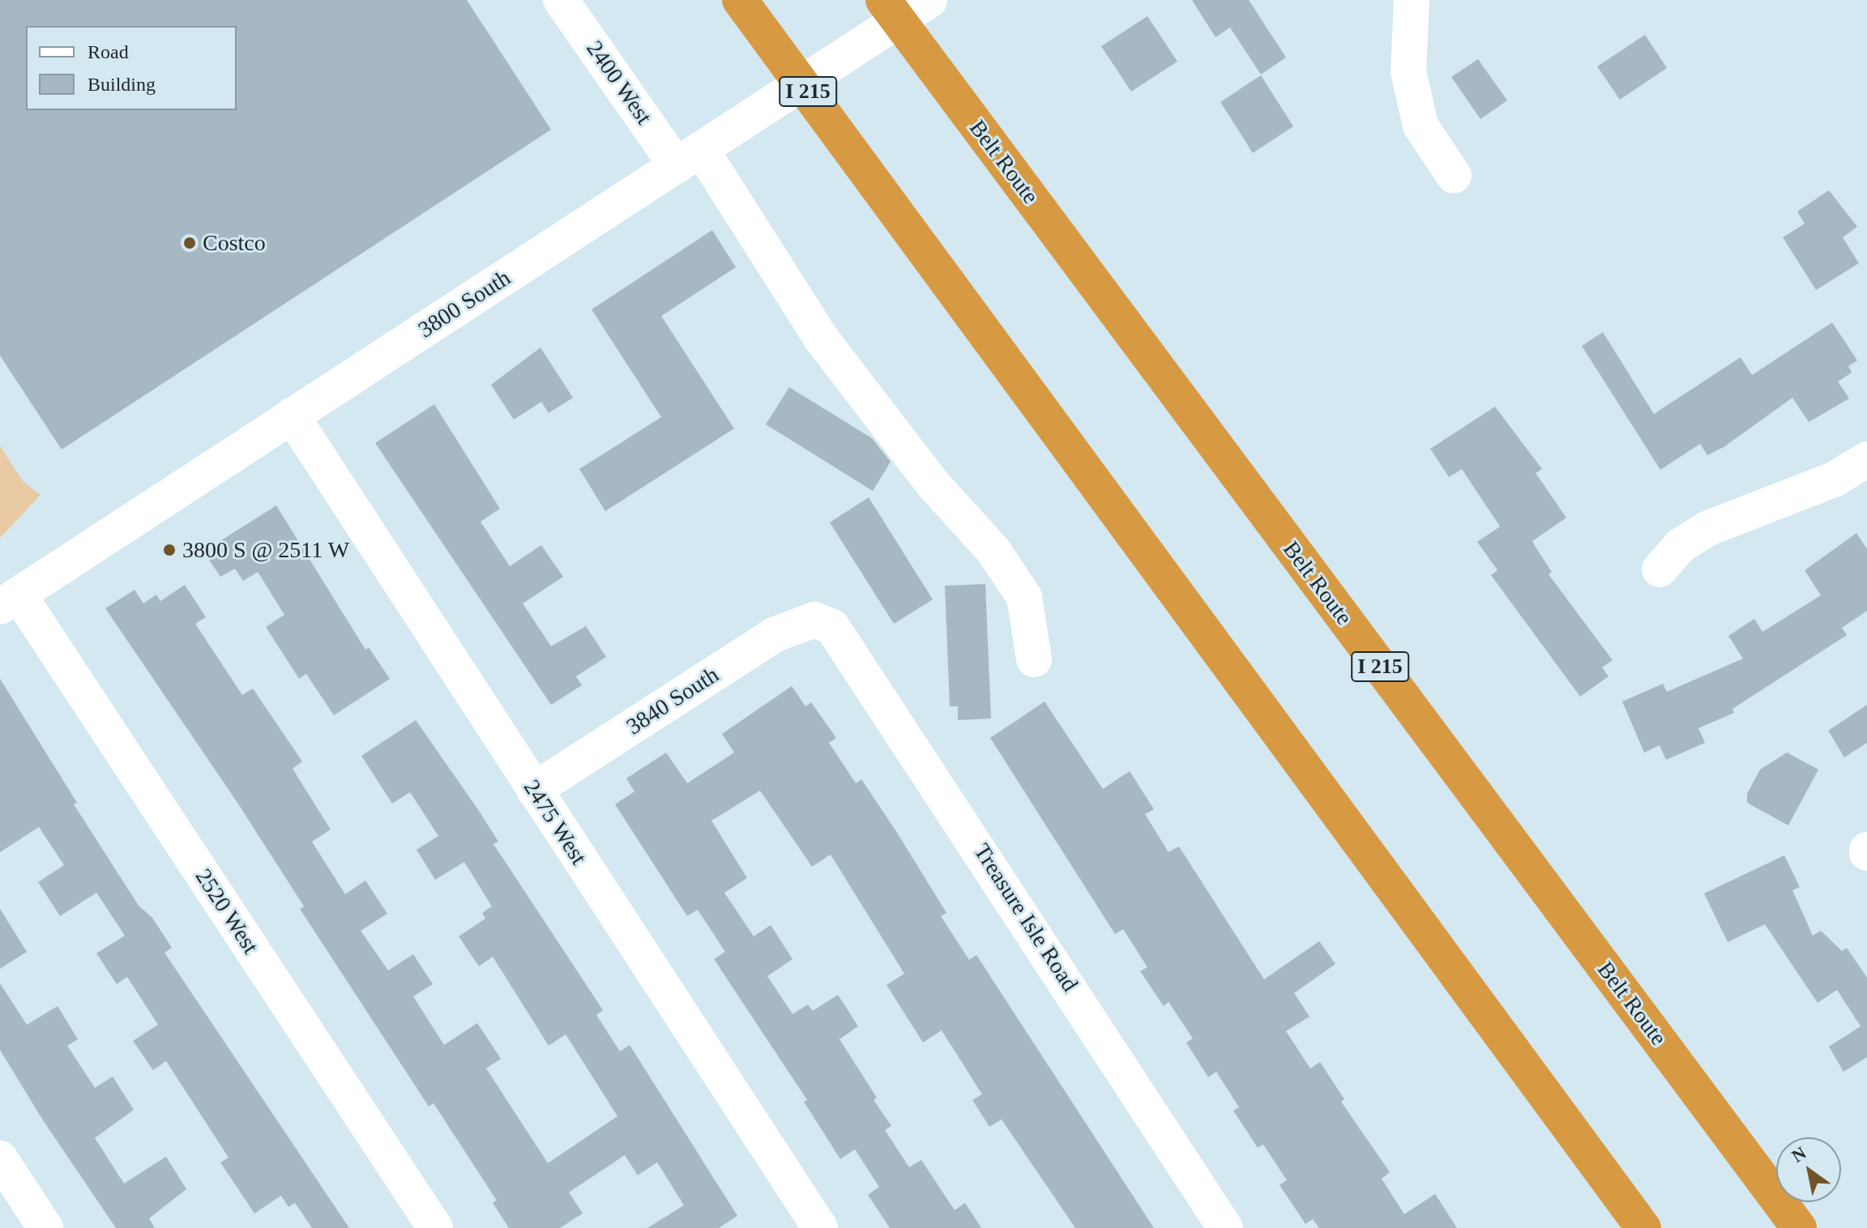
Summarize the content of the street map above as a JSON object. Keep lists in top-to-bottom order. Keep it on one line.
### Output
{"streets":{"highway":["I 215","Belt Route"],"street":["2400 West","3800 South","3840 South","2475 West","2520 West","Treasure Isle Road"]},"crossings":[["2400 West","3800 South"],["3800 South","2475 West"],["3800 South","2520 West"],["3840 South","2475 West"],["3840 South","Treasure Isle Road"]],"places":["Costco","3800 S @ 2511 W"],"legend":["Road","Building"],"north":"top left"}
